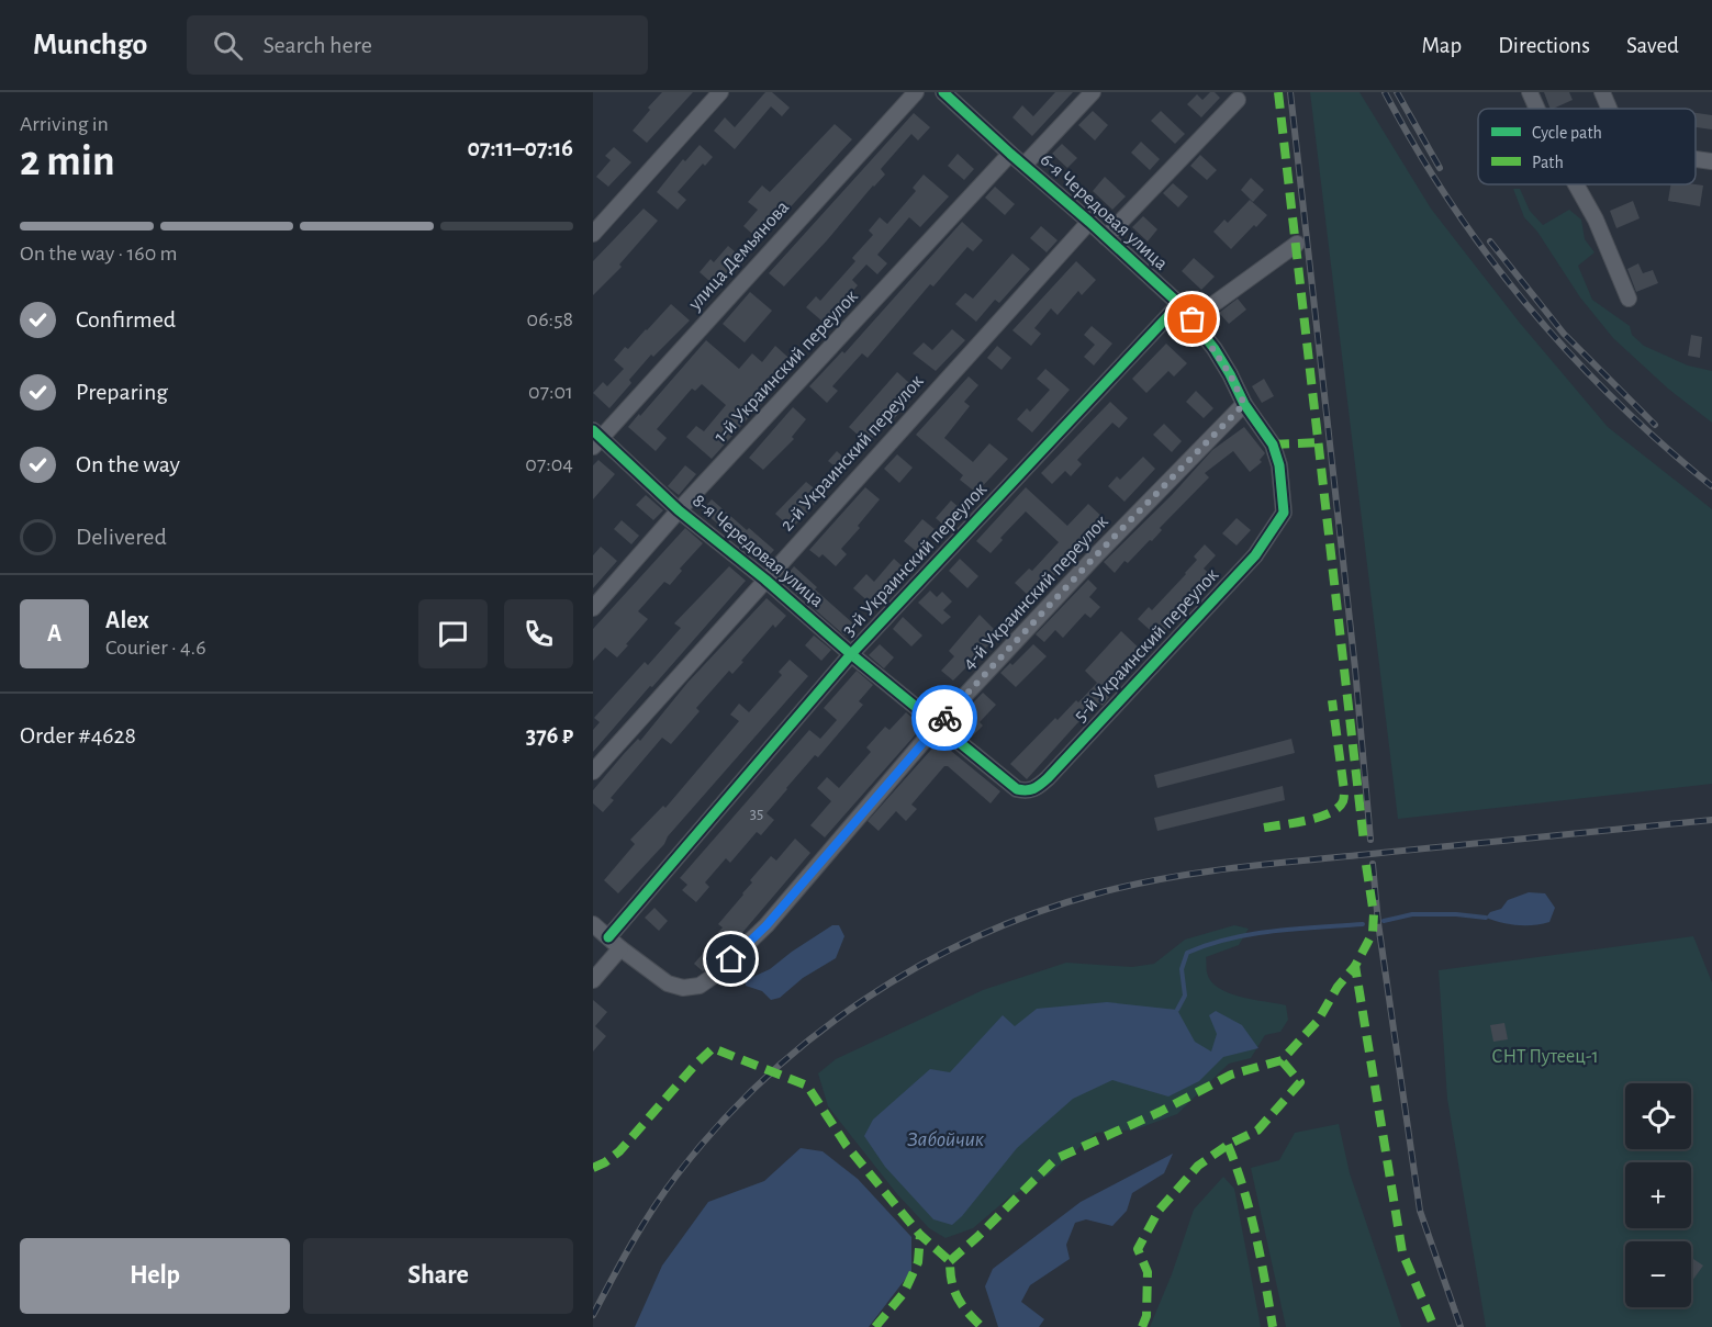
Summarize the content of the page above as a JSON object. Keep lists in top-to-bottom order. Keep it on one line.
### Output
{"streets":{"street":["6-я Чередовая улица","улица Демьянова","1-й Украинский переулок","2-й Украинский переулок","8-я Чередовая улица","3-й Украинский переулок","4-й Украинский переулок","5-й Украинский переулок"]},"crossings":[["6-я Чередовая улица","1-й Украинский переулок"],["6-я Чередовая улица","2-й Украинский переулок"],["6-я Чередовая улица","3-й Украинский переулок"],["6-я Чередовая улица","4-й Украинский переулок"],["6-я Чередовая улица","5-й Украинский переулок"],["улица Демьянова","8-я Чередовая улица"],["1-й Украинский переулок","8-я Чередовая улица"],["2-й Украинский переулок","8-я Чередовая улица"],["8-я Чередовая улица","3-й Украинский переулок"],["8-я Чередовая улица","4-й Украинский переулок"],["8-я Чередовая улица","5-й Украинский переулок"]],"water":["Забойчик"],"parks":["СНТ Путеец-1"],"house_numbers":["35"],"legend":["Cycle path","Path"],"page":{"header":"Munchgo","search":"Search here","nav":["Map","Directions","Saved"],"heading":["2 min","Arriving in","07:11–07:16"],"panel":["Alex","Courier · 4.6","Order #4628","376 ₽"],"bar":"On the way · 160 m","list":[["Confirmed","06:58"],["Preparing","07:01"],["On the way","07:04"],"Delivered"],"round":"A","map_buttons":["+","−"],"buttons":["Help","Share"]}}
